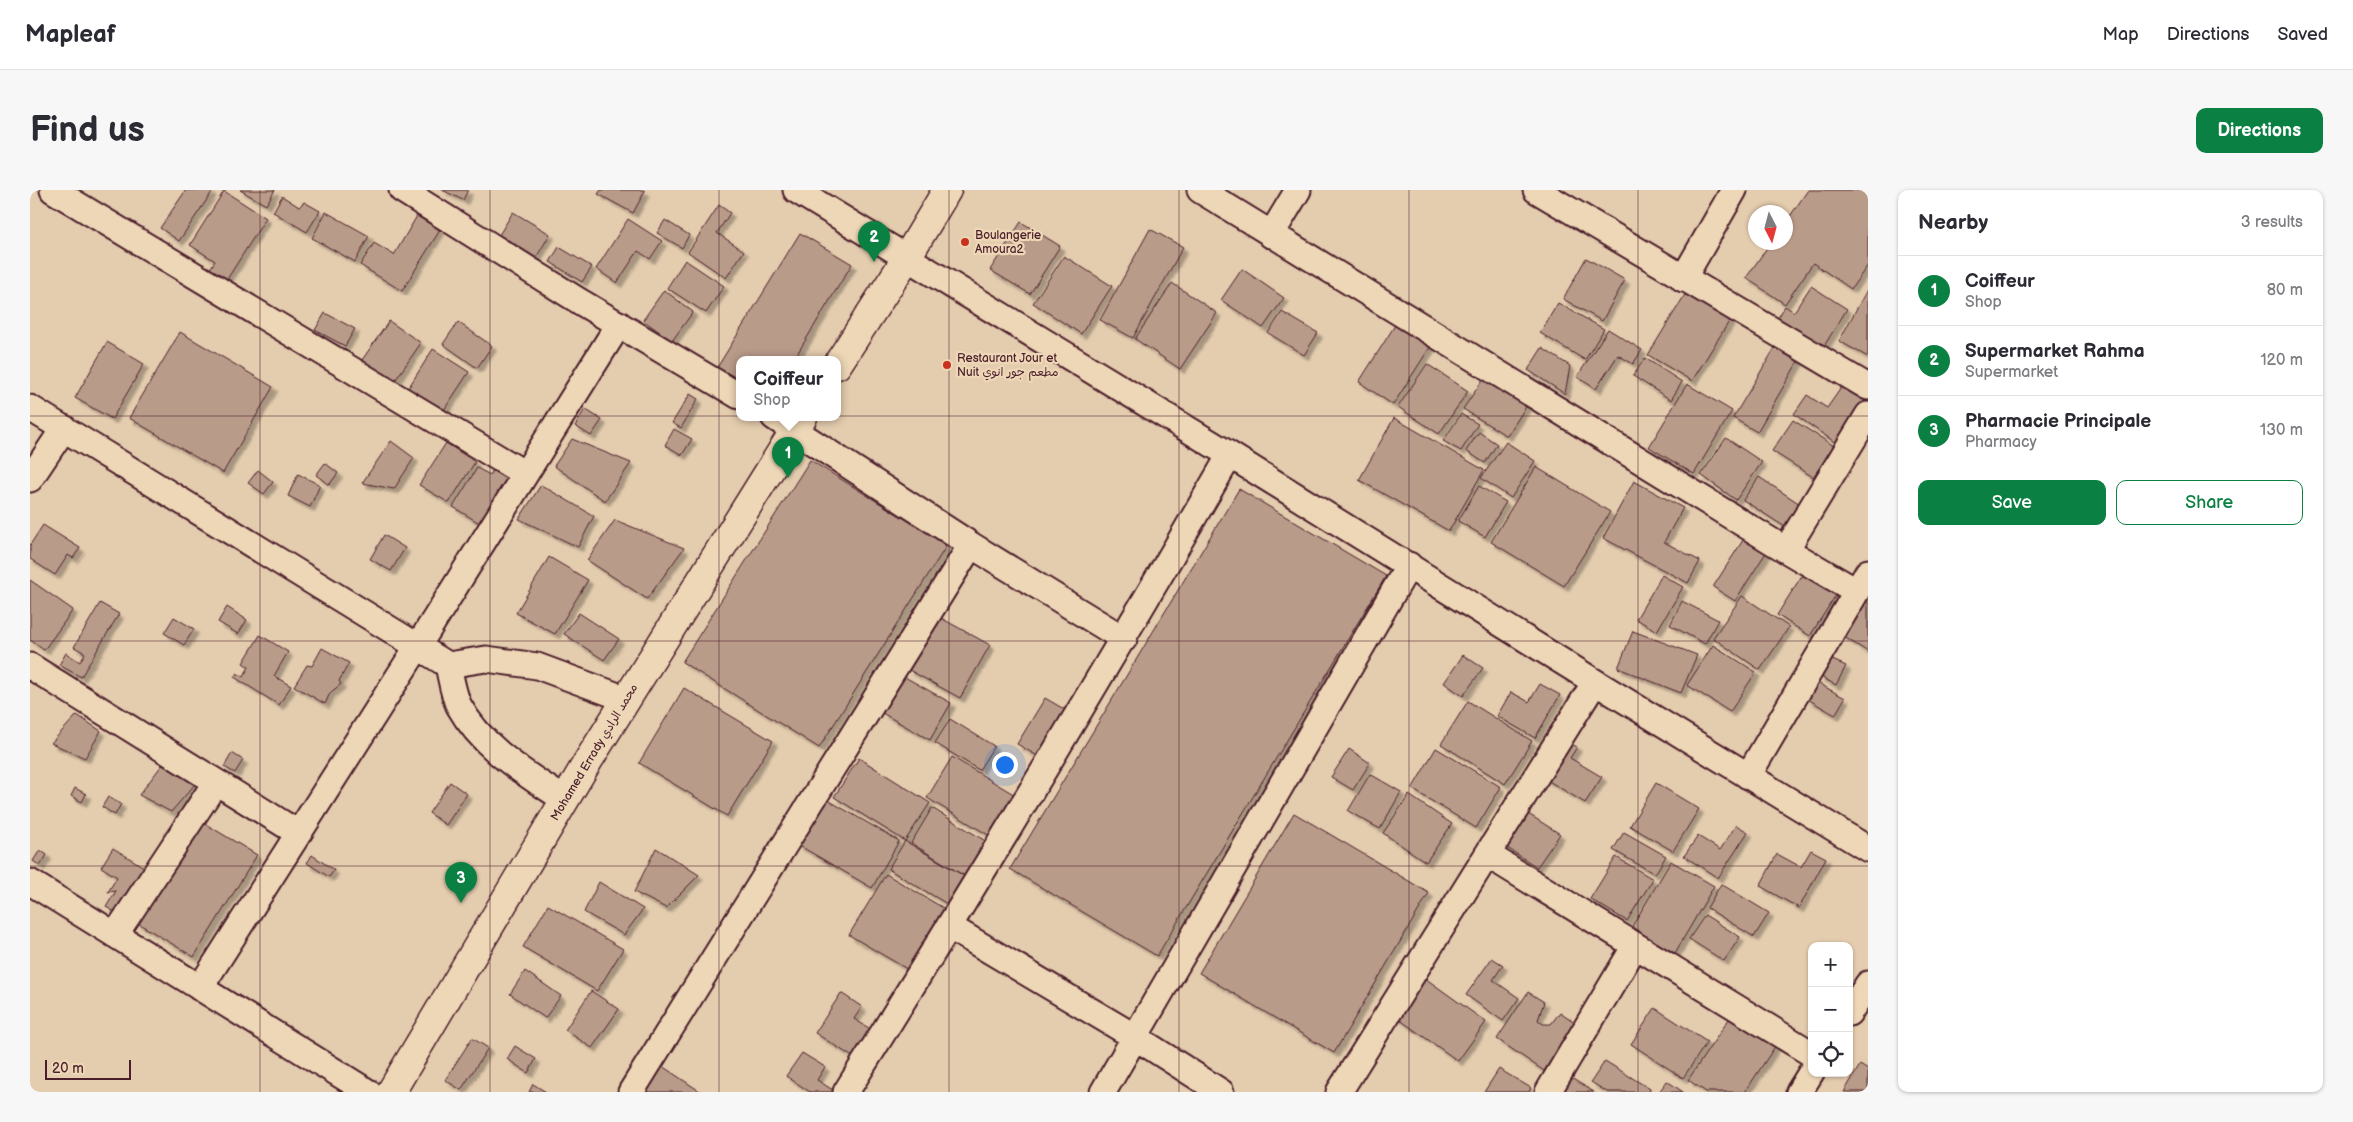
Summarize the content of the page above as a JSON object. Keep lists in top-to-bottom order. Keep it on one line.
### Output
{"streets":{"street":["Mohamed Errady محمد الرادي"]},"places":["Boulangerie Amoura2","Restaurant Jour et Nuit مطعم جور انوي"],"scale_bar":"20 m","north":"bottom","page":{"header":"Mapleaf","nav":["Map","Directions","Saved"],"buttons":["Directions",["Save","Share"]],"title":"Find us","heading":["Nearby","3 results"],"pins":["2","1","3"],"list":[{"mark":"1","name":"Coiffeur","note":"Shop","value":"80 m"},{"mark":"2","name":"Supermarket Rahma","note":"Supermarket","value":"120 m"},{"mark":"3","name":"Pharmacie Principale","note":"Pharmacy","value":"130 m"}],"popup":["Coiffeur","Shop"],"map_buttons":["+","−"],"scale":"20 m"}}
